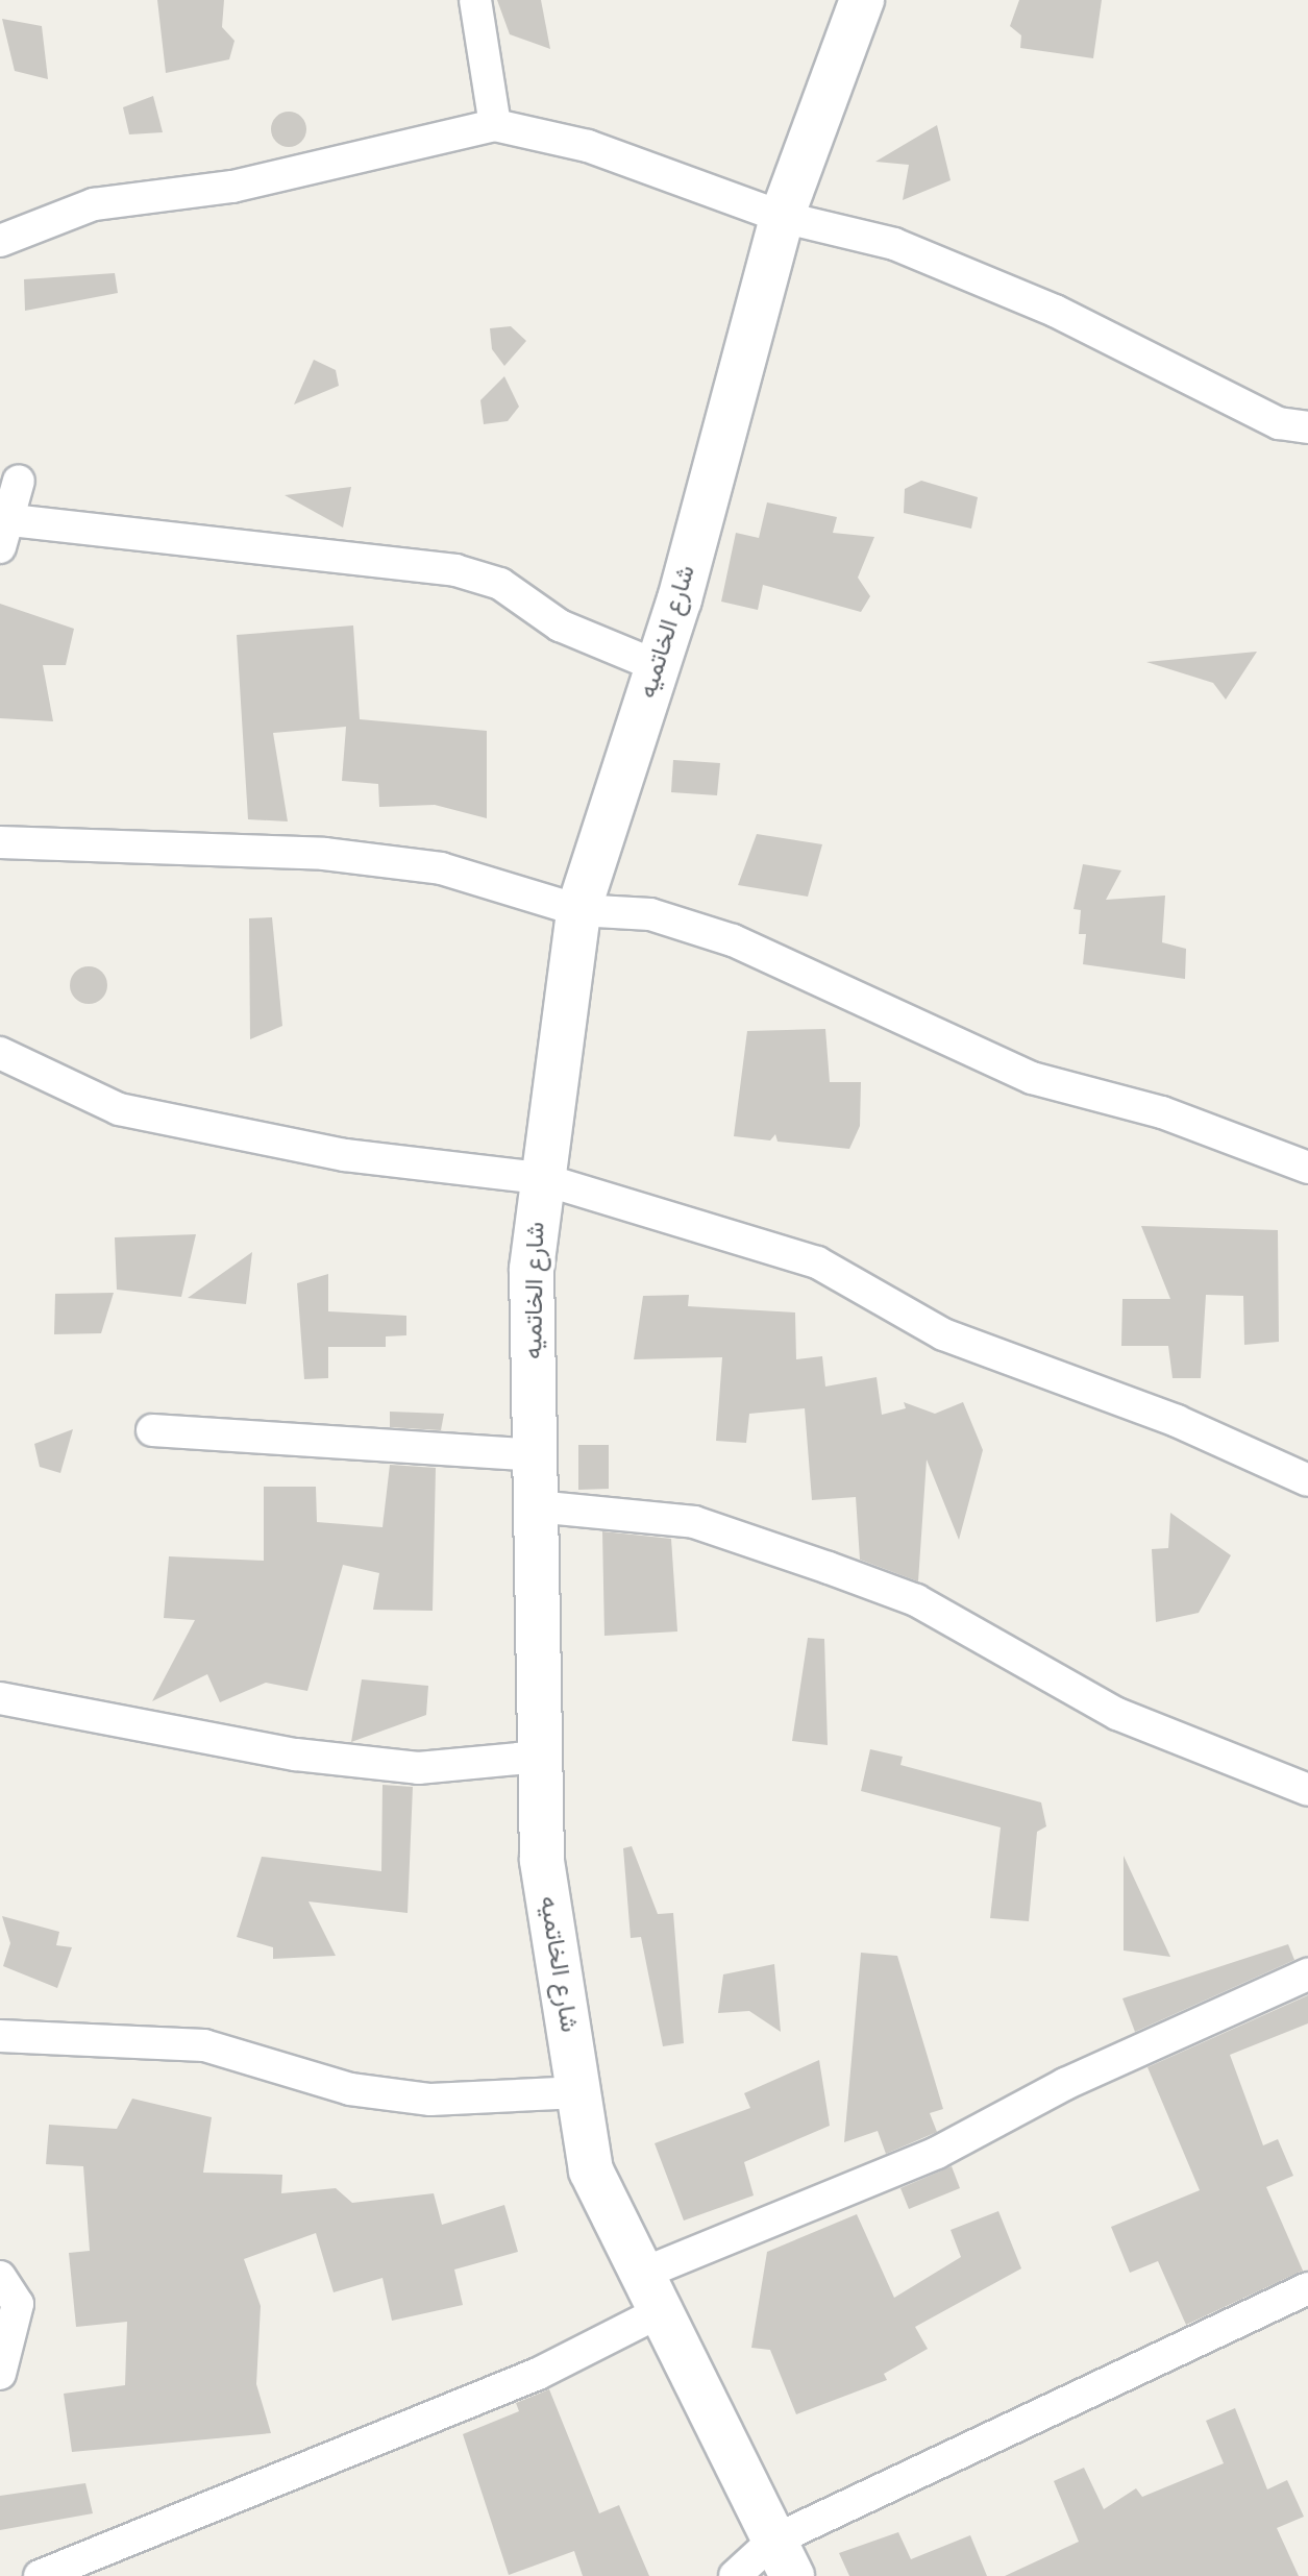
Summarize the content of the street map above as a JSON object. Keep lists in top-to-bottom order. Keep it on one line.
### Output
{"streets":{"street":["شارع الخاتميه"]}}
